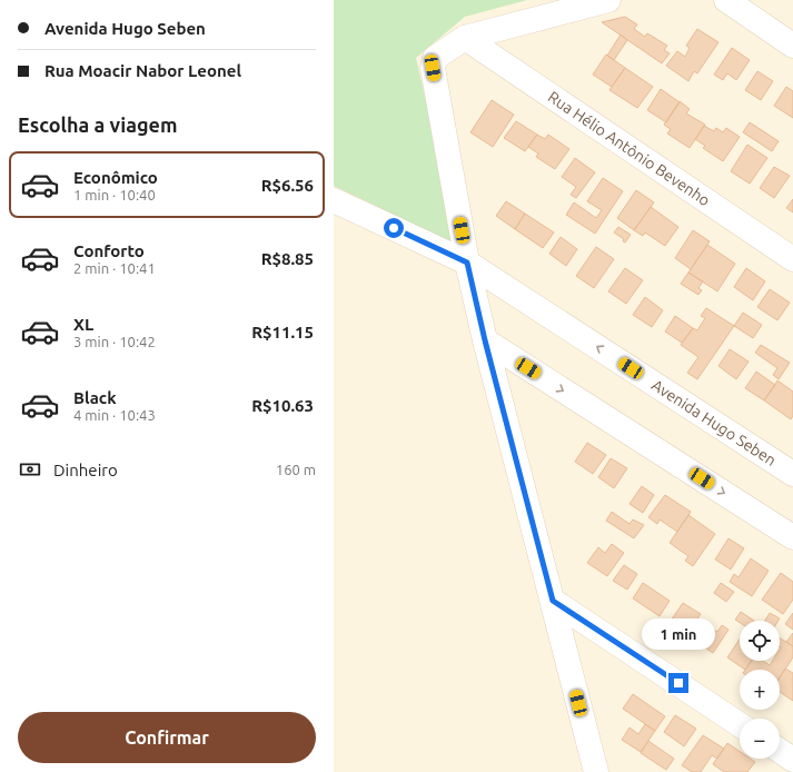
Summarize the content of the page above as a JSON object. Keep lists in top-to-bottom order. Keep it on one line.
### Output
{"streets":{"street":["Rua Hélio Antônio Bevenho","Avenida Hugo Seben"]},"page":{"banner":["Avenida Hugo Seben","Rua Moacir Nabor Leonel"],"heading":"Escolha a viagem","list":[{"name":"Econômico","note":"1 min · 10:40","value":"R$6.56"},{"name":"Conforto","note":"2 min · 10:41","value":"R$8.85"},{"name":"XL","note":"3 min · 10:42","value":"R$11.15"},{"name":"Black","note":"4 min · 10:43","value":"R$10.63"}],"pay":["Dinheiro","160 m"],"bubble":"1 min","map_buttons":["+","−"],"buttons":"Confirmar"}}
